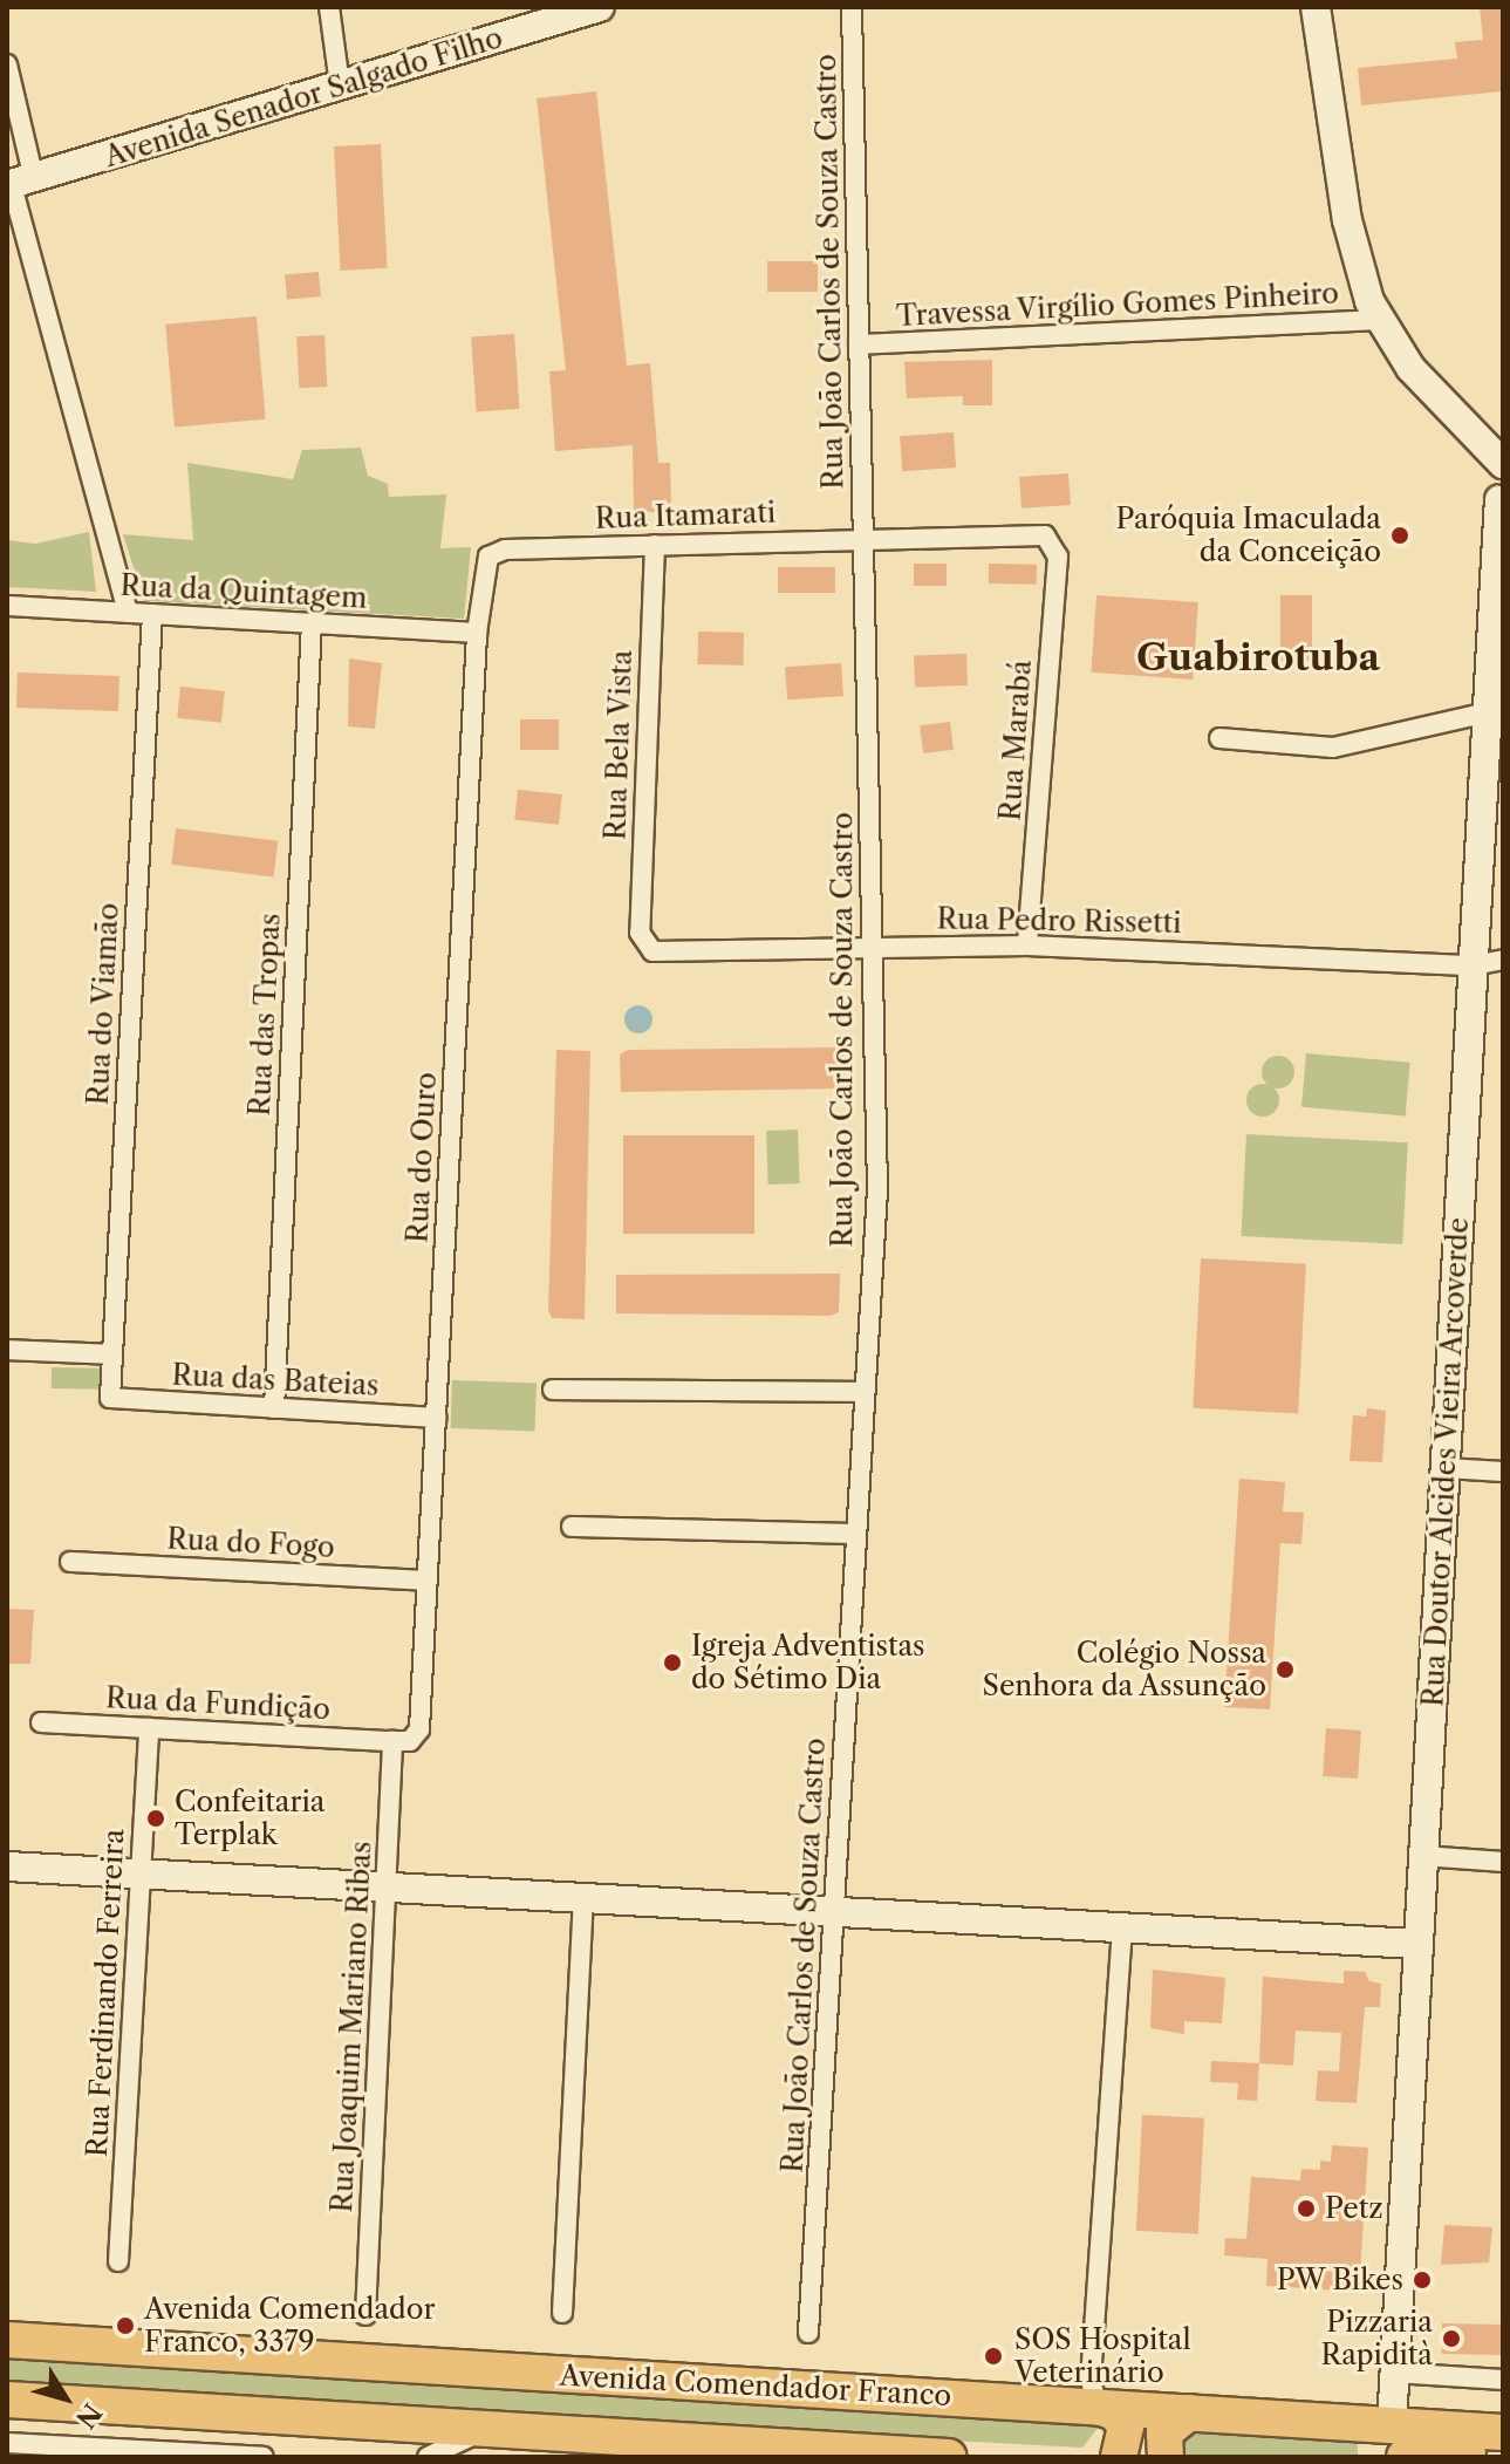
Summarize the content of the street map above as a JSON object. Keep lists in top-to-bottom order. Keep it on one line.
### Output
{"streets":{"highway":["Avenida Comendador Franco"],"street":["Avenida Senador Salgado Filho","Rua João Carlos de Souza Castro","Travessa Virgílio Gomes Pinheiro","Rua Itamarati","Rua da Quintagem","Rua Marabá","Rua Bela Vista","Rua Pedro Rissetti","Rua do Viamão","Rua das Tropas","Rua do Ouro","Rua das Bateias","Rua Doutor Alcides Vieira Arcoverde","Rua do Fogo","Rua da Fundição","Rua Ferdinando Ferreira","Rua Joaquim Mariano Ribas"]},"crossings":[["Rua João Carlos de Souza Castro","Travessa Virgílio Gomes Pinheiro"],["Rua João Carlos de Souza Castro","Rua Itamarati"],["Rua João Carlos de Souza Castro","Rua Pedro Rissetti"],["Rua Itamarati","Rua Marabá"],["Rua Itamarati","Rua Bela Vista"],["Rua Itamarati","Rua do Ouro"],["Rua da Quintagem","Rua do Viamão"],["Rua da Quintagem","Rua das Tropas"],["Rua da Quintagem","Rua do Ouro"],["Rua Marabá","Rua Pedro Rissetti"],["Rua Bela Vista","Rua Pedro Rissetti"],["Rua Pedro Rissetti","Rua Doutor Alcides Vieira Arcoverde"],["Rua do Viamão","Rua das Bateias"],["Rua das Tropas","Rua das Bateias"],["Rua do Ouro","Rua das Bateias"],["Rua do Ouro","Rua do Fogo"],["Rua do Ouro","Rua da Fundição"],["Rua do Ouro","Rua Joaquim Mariano Ribas"],["Rua Doutor Alcides Vieira Arcoverde","Avenida Comendador Franco"],["Rua da Fundição","Rua Ferdinando Ferreira"],["Rua da Fundição","Rua Joaquim Mariano Ribas"]],"districts":["Guabirotuba"],"places":["Paróquia Imaculada da Conceição","Igreja Adventistas do Sétimo Dia","Colégio Nossa Senhora da Assunção","Confeitaria Terplak","Petz","PW Bikes","Avenida Comendador Franco, 3379","Pizzaria Rapidità","SOS Hospital Veterinário"],"north":"bottom right"}
